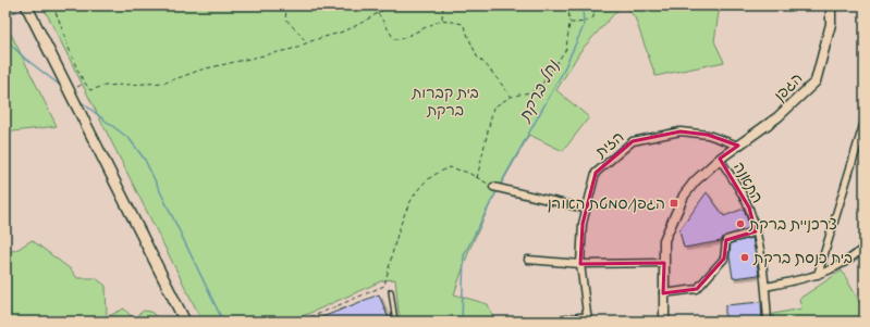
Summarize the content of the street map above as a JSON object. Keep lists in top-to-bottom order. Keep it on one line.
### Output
{"streets":{"street":["הגפן","הזית","התאנה"]},"crossings":[["הגפן","הזית"],["הגפן","התאנה"]],"water":["נחל ברקת"],"parks":["בית קברות ברקת"],"places":{"transit":["הגפן/סמטת האורן"],"other":["צרכניית ברקת","בית כנסת ברקת"]}}
